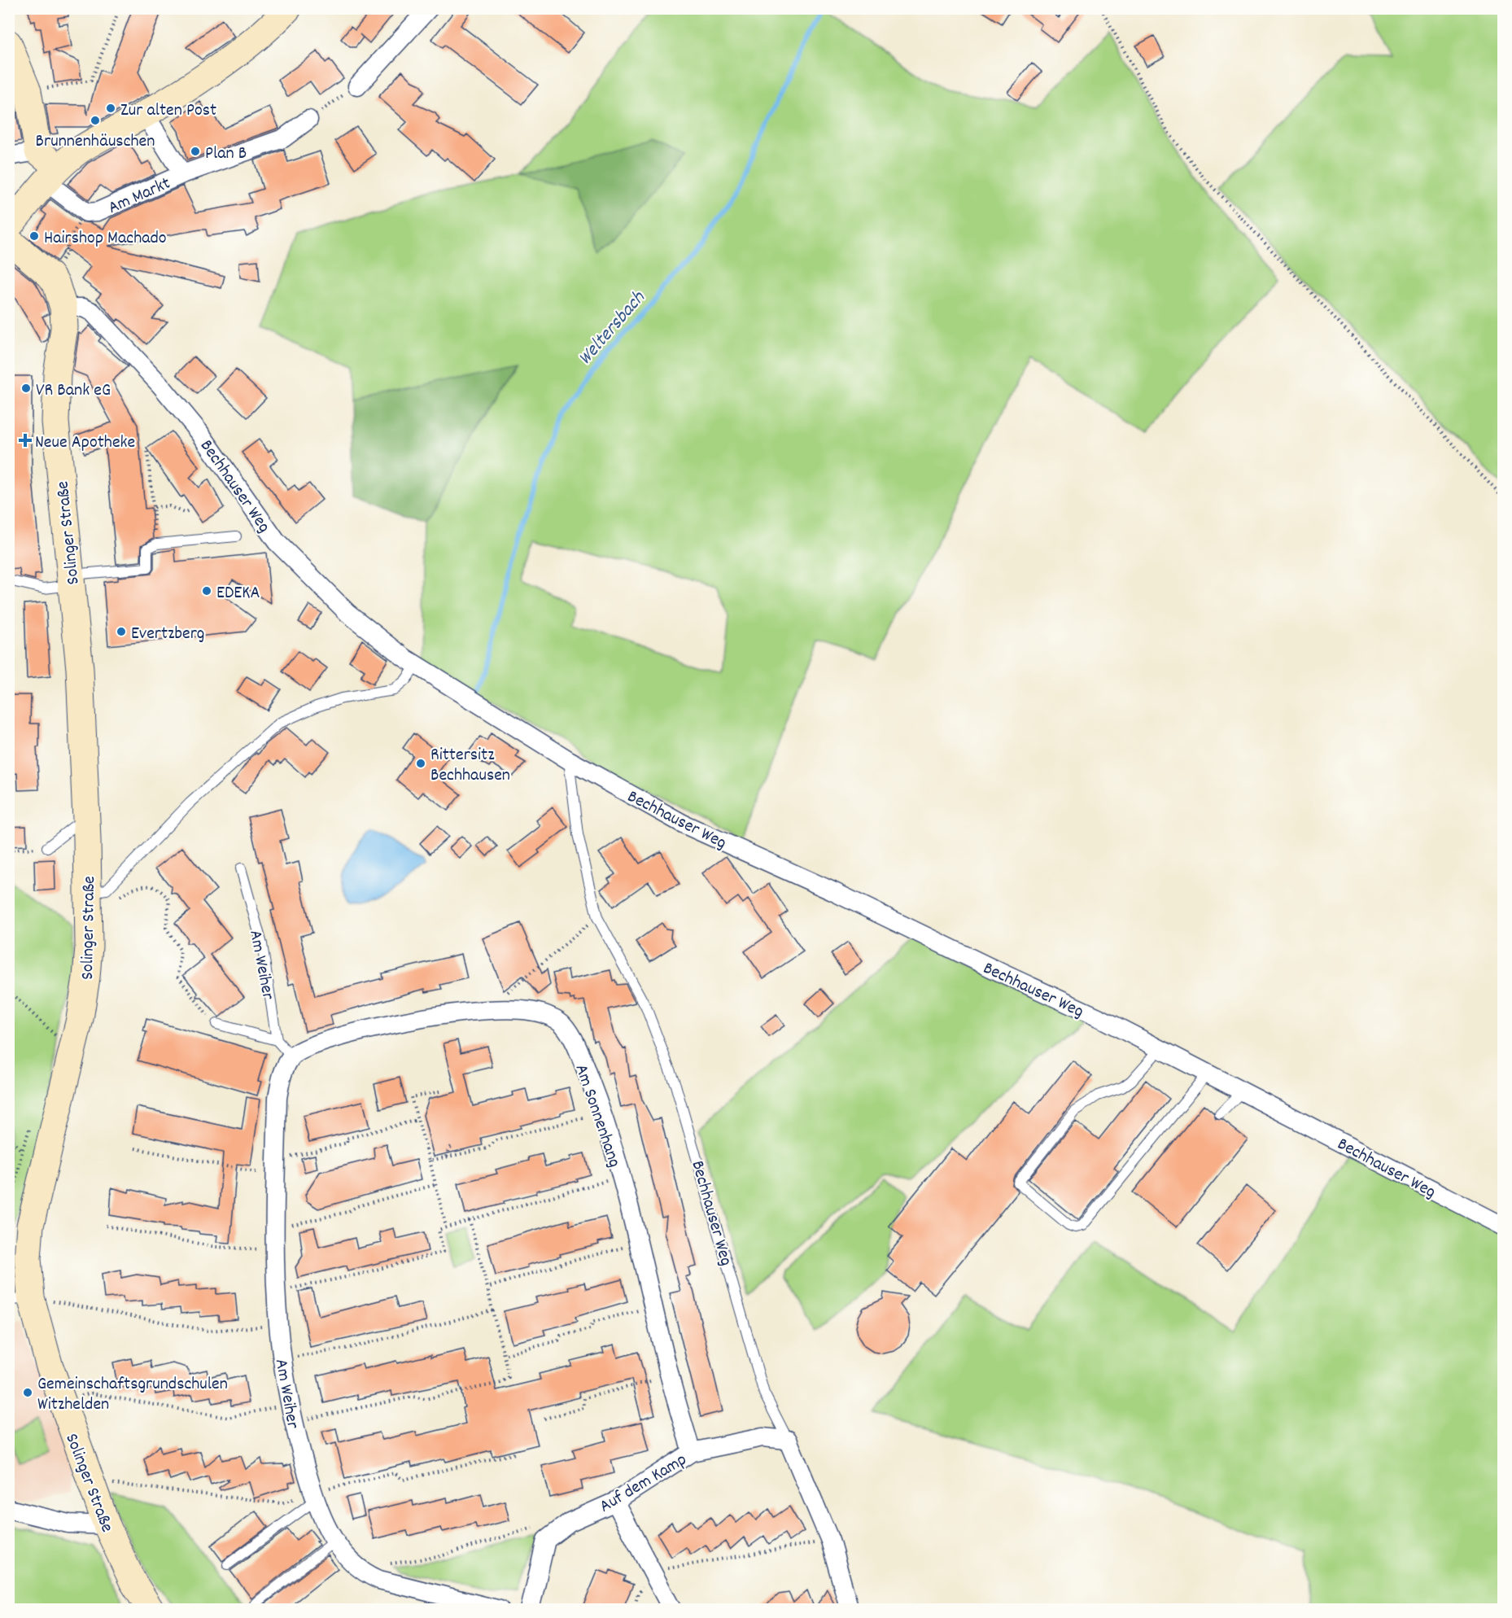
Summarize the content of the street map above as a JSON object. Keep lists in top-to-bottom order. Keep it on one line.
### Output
{"streets":{"main road":["Solinger Straße"],"street":["Am Markt","Bechhauser Weg","Am Weiher","Am Sonnenhang","Auf dem Kamp"]},"crossings":[["Bechhauser Weg","Solinger Straße"],["Bechhauser Weg","Auf dem Kamp"],["Am Weiher","Am Sonnenhang"],["Am Sonnenhang","Auf dem Kamp"]],"water":["Weltersbach"],"places":{"other":["Zur alten Post","Brunnenhäuschen","Plan B","Hairshop Machado","VR Bank eG","EDEKA","Evertzberg","Rittersitz Bechhausen","Gemeinschaftsgrundschulen Witzhelden"],"health":["Neue Apotheke"]}}
